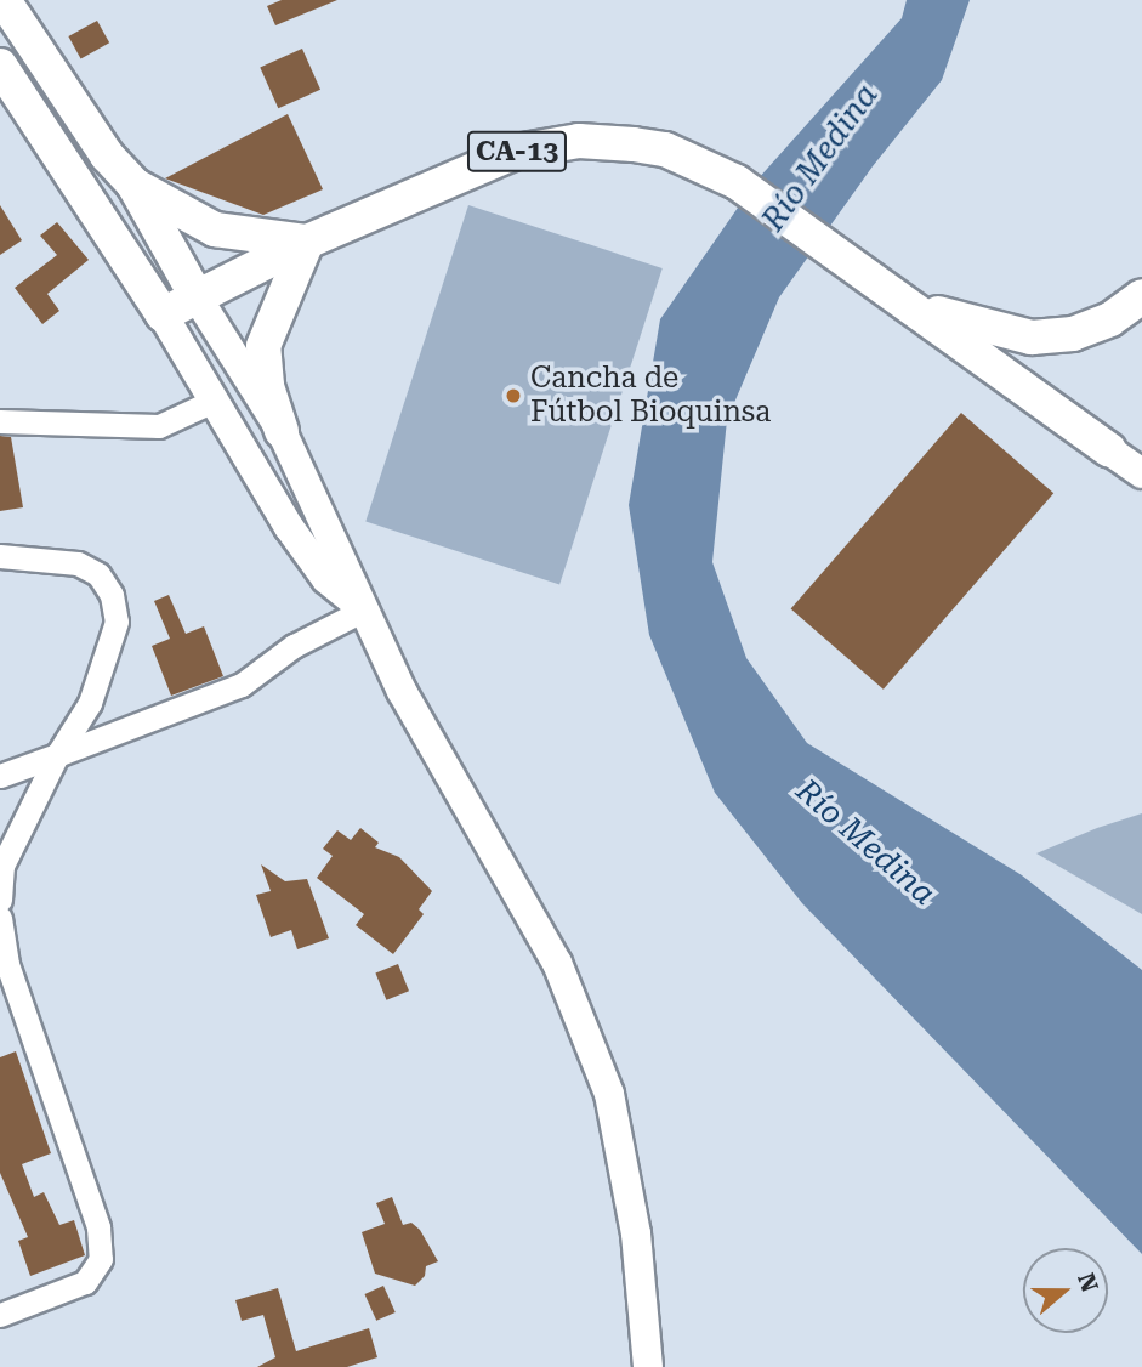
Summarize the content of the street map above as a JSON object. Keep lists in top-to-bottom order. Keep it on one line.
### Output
{"streets":{"highway":["CA-13"]},"water":["Río Medina"],"places":["Cancha de Fútbol Bioquinsa"],"north":"right"}
